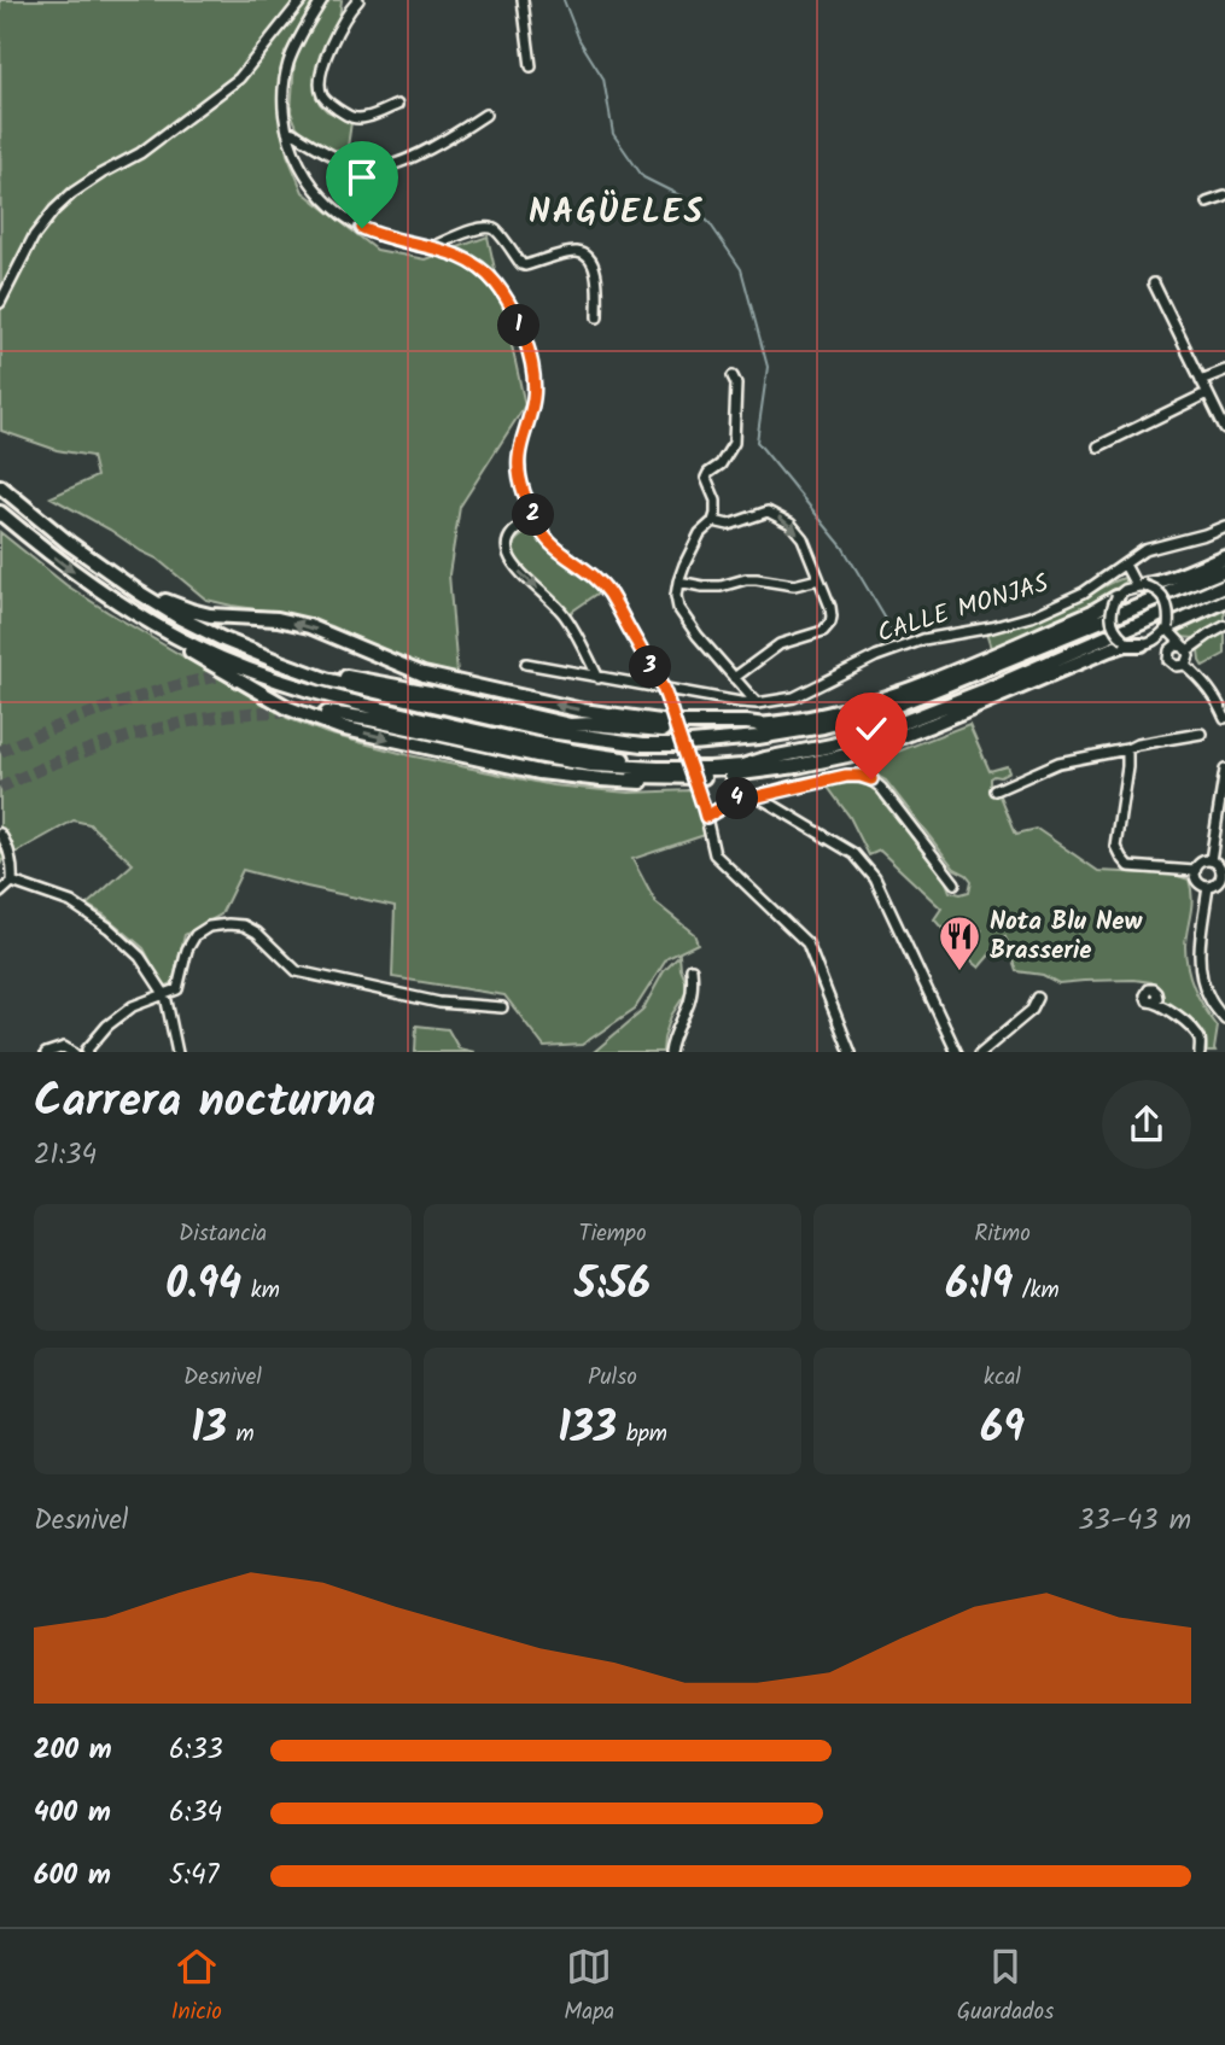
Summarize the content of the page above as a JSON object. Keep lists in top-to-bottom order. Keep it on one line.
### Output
{"streets":{"street":["CALLE MONJAS"]},"districts":["NAGÜELES"],"places":{"restaurant":["Nota Blu New Brasserie"]},"page":{"pins":["1","2","3","4"],"heading":["Carrera nocturna","21:34"],"stats":[["Distancia","0.94 km"],["Tiempo","5:56"],["Ritmo","6:19 /km"],["Desnivel","13 m"],["Pulso","133 bpm"],["kcal","69"]],"chart":["Desnivel","33–43 m"],"list":[{"name":"200 m","note":"6:33"},{"name":"400 m","note":"6:34"},{"name":"600 m","note":"5:47"}],"tabs":["Inicio","Mapa","Guardados"]}}
